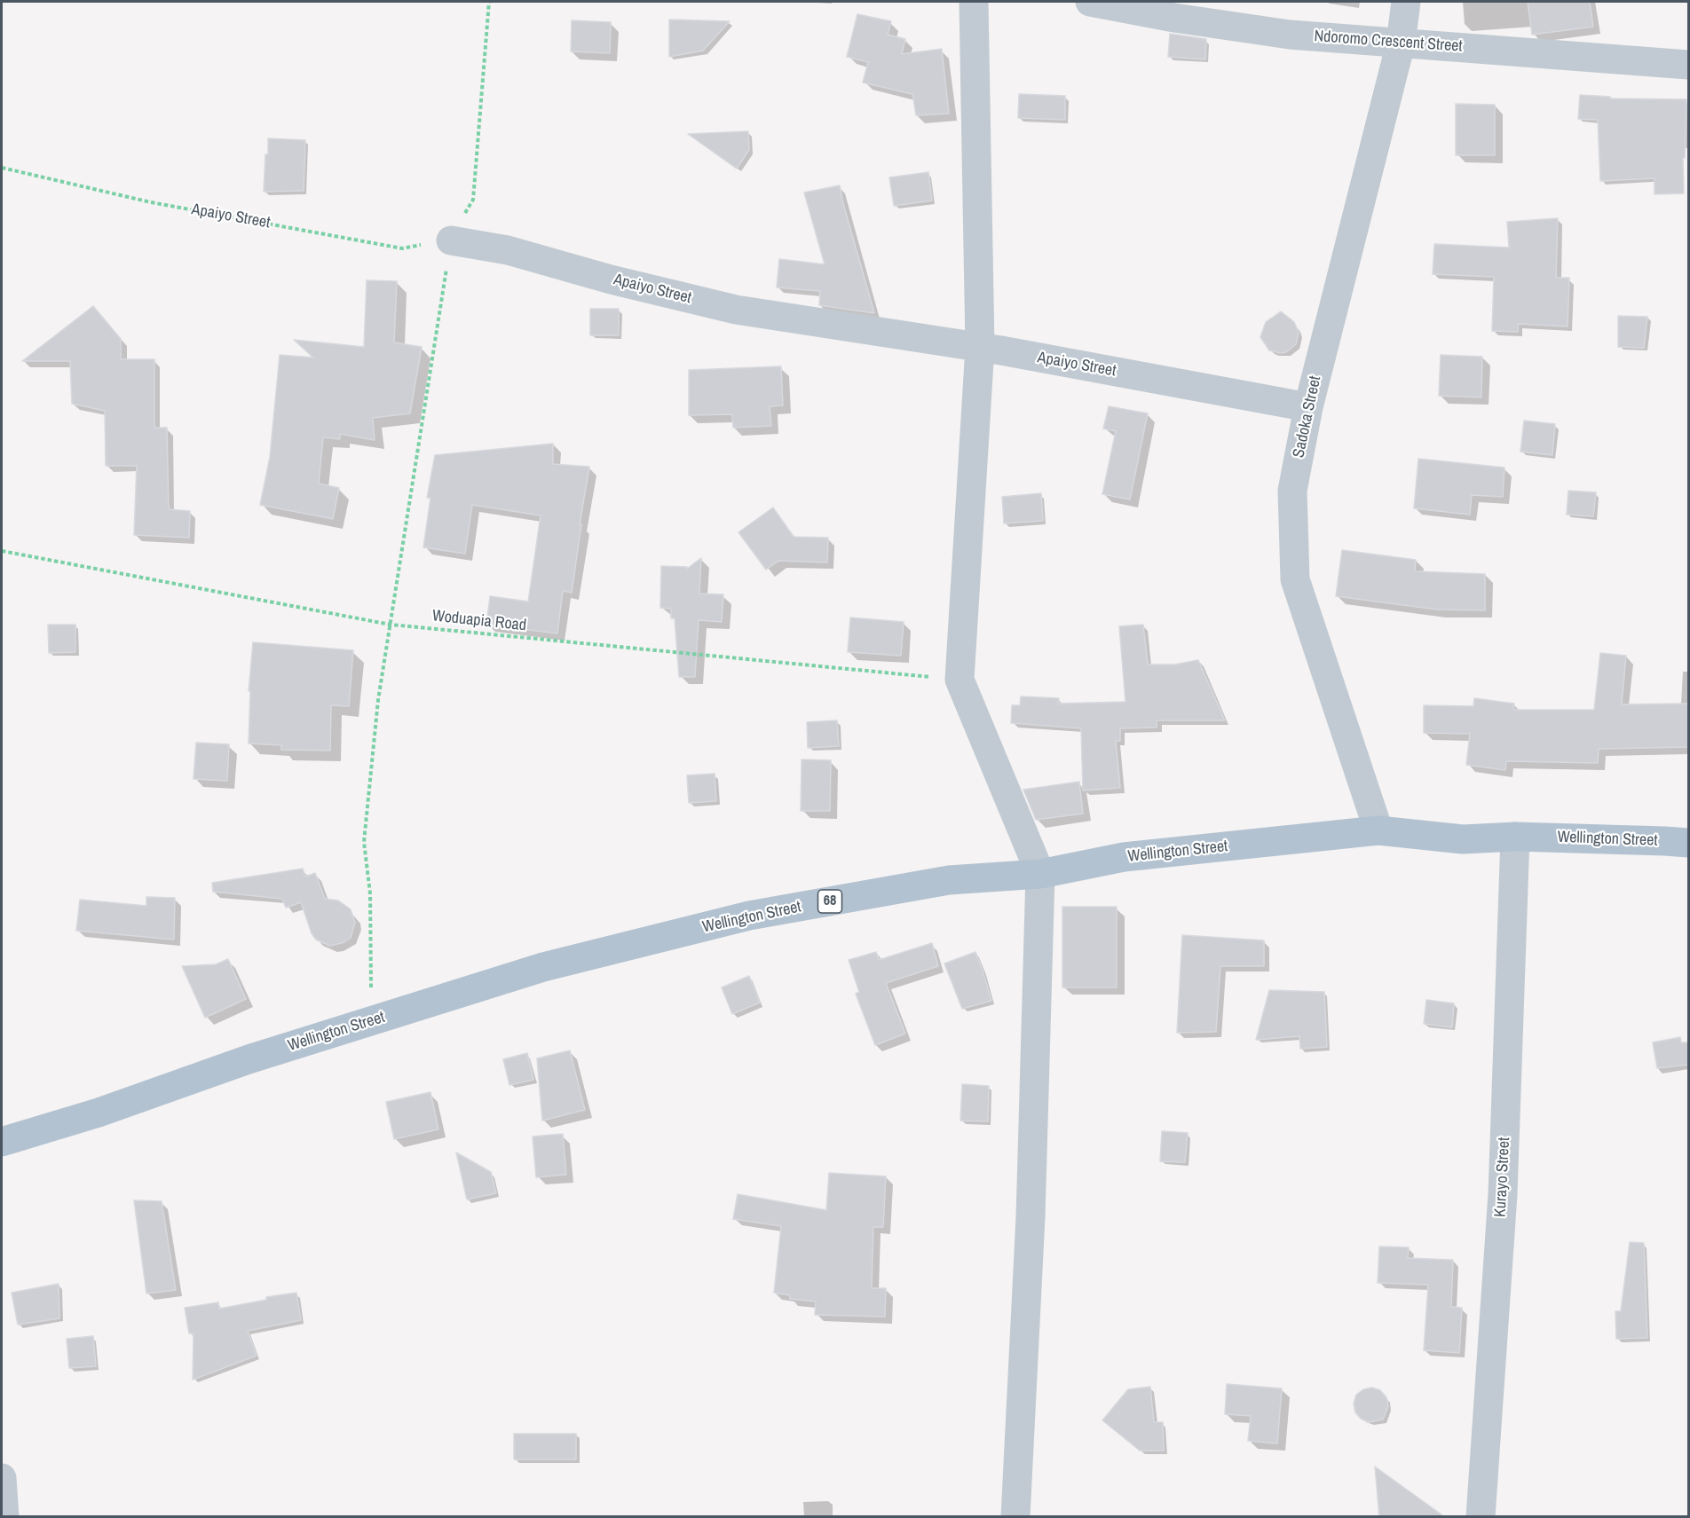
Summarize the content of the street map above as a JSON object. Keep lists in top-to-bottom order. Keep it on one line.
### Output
{"streets":{"main road":["Wellington Street","68"],"street":["Ndoromo Crescent Street","Apaiyo Street","Sadoka Street","Kurayo Street"],"path":["Woduapia Road"]},"crossings":[["Ndoromo Crescent Street","Sadoka Street"],["Apaiyo Street","Sadoka Street"],["Sadoka Street","Wellington Street"],["Wellington Street","Kurayo Street"]]}
